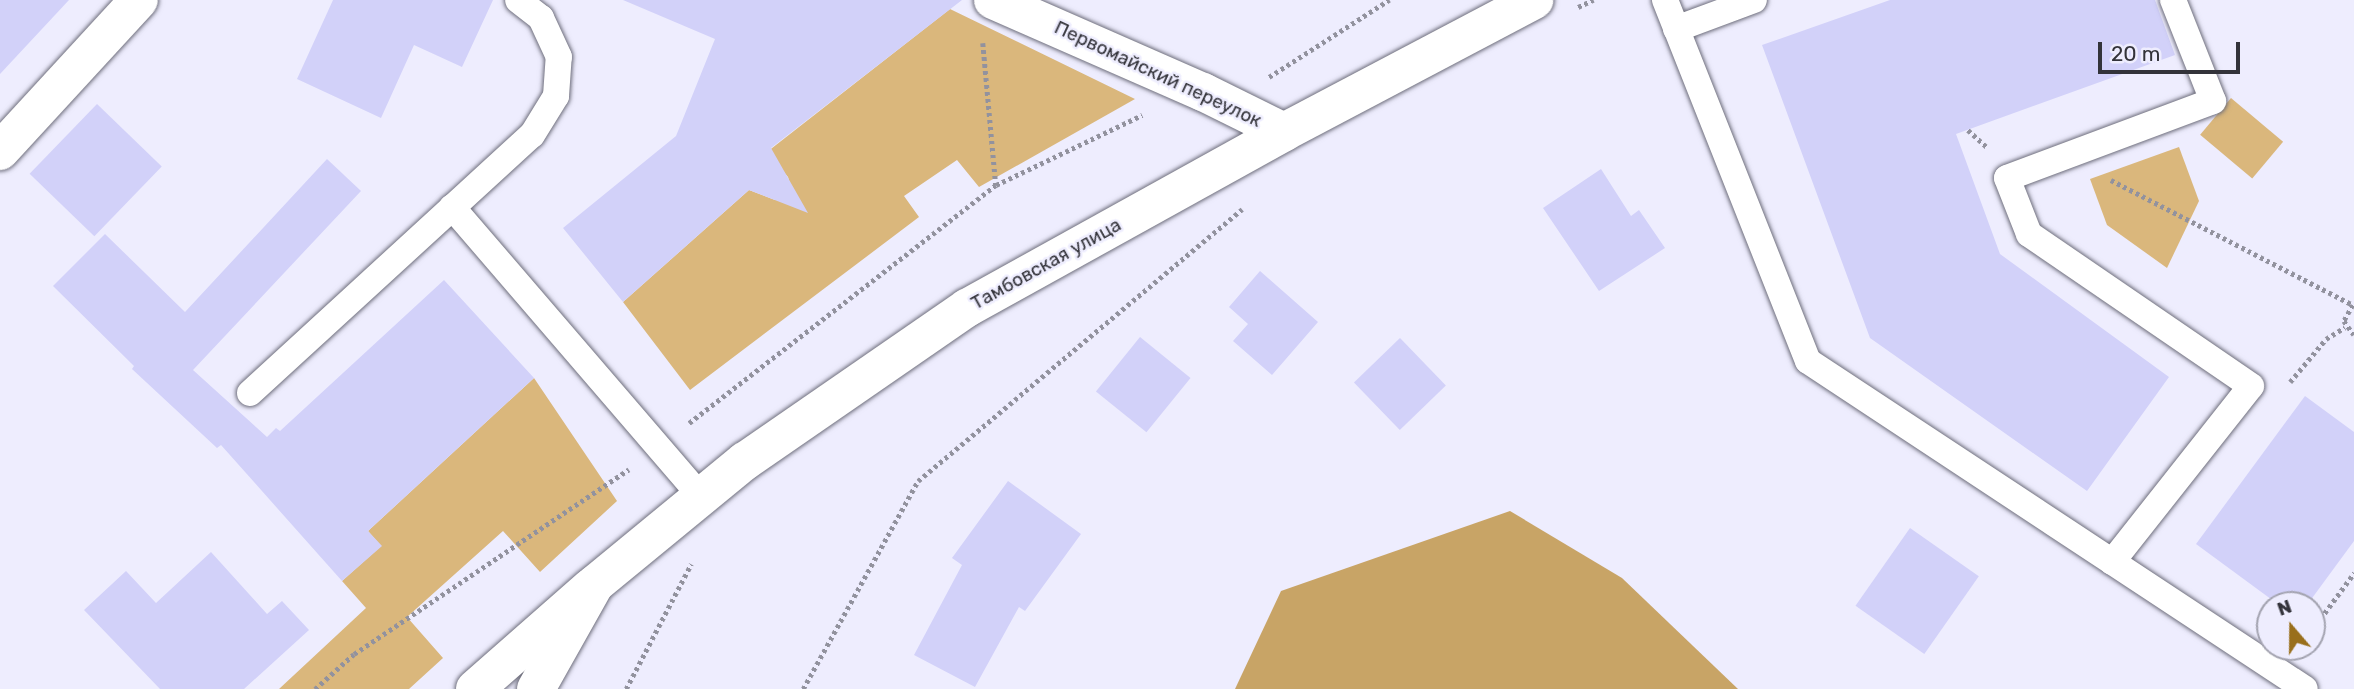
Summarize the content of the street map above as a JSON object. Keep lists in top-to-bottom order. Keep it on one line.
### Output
{"streets":{"main road":["Первомайский переулок","Тамбовская улица"]},"crossings":[["Первомайский переулок","Тамбовская улица"]],"scale_bar":"20 m","north":"top"}
